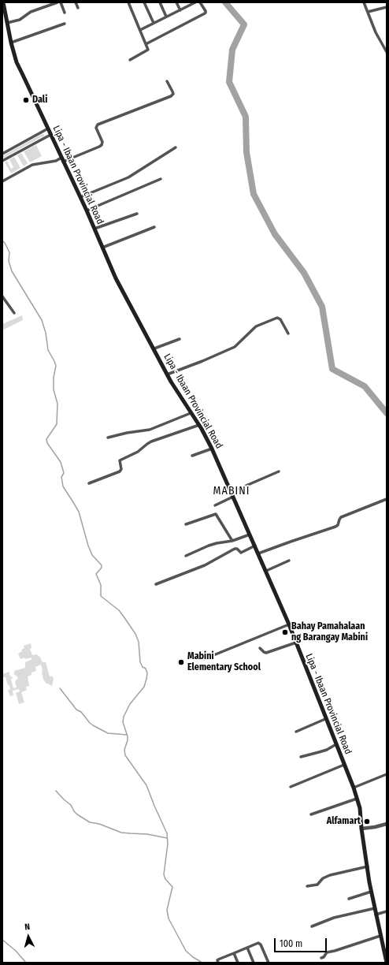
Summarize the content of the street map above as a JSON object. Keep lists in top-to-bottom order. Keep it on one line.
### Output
{"streets":{"main road":["Lipa - Ibaan Provincial Road"]},"districts":["MABINI"],"places":["Dali","Bahay Pamahalaan ng Barangay Mabini","Mabini Elementary School","Alfamart"],"scale_bar":"100 m","north":"top"}
